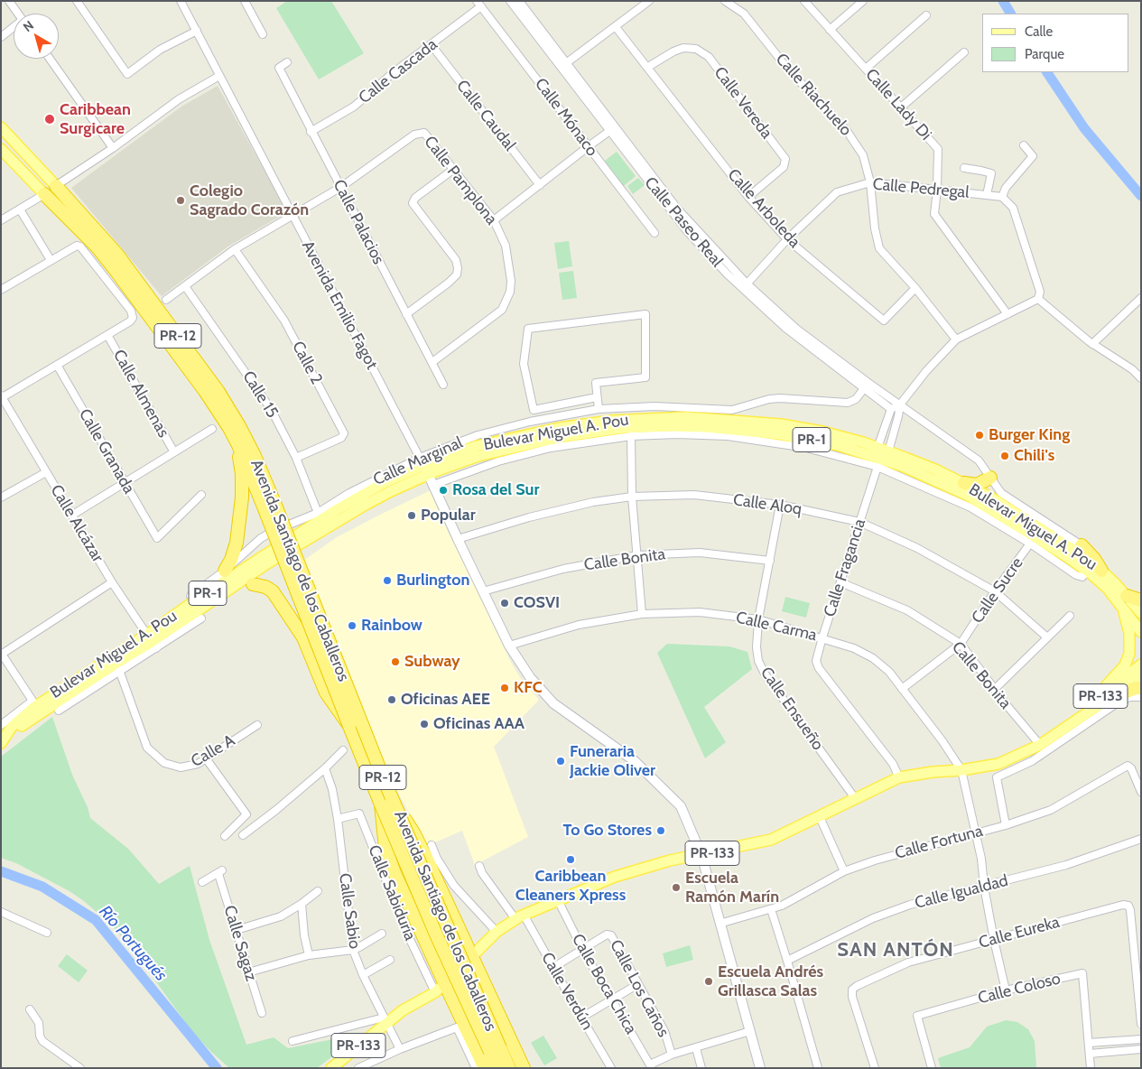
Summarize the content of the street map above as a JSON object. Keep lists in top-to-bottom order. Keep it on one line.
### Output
{"streets":{"highway":["PR-12","Avenida Santiago de los Caballeros"],"main road":["Bulevar Miguel A. Pou","PR-1","PR-133"],"street":["Calle Cascada","Calle Riachuelo","Calle Vereda","Calle Lady Di","Calle Caudal","Calle Mónaco","Calle Pamplona","Calle Pedregal","Calle Arboleda","Calle Palacios","Calle Paseo Real","Avenida Emilio Fagot","Calle 2","Calle Almenas","Calle 15","Calle Granada","Calle Marginal","Calle Aloq","Calle Alcázar","Calle Bonita","Calle Fragancia","Calle Sucre","Calle Carma","Calle Ensueño","Calle A","Calle Fortuna","Calle Igualdad","Calle Sabiduría","Calle Sabio","Calle Eureka","Calle Sagaz","Calle Boca Chica","Calle Los Caños","Calle Coloso","Calle Verdún"]},"crossings":[["Calle Cascada","Calle Caudal"],["Calle Cascada","Calle Mónaco"],["Calle Cascada","Calle Palacios"],["Calle Riachuelo","Calle Pedregal"],["Calle Riachuelo","Calle Arboleda"],["Calle Vereda","Calle Arboleda"],["Calle Lady Di","Calle Pedregal"],["Calle Pamplona","Calle Palacios"],["Calle Pamplona","Avenida Emilio Fagot"],["Calle Pamplona","Calle 2"],["Calle Pamplona","Calle 15"],["Calle Pedregal","Calle Arboleda"],["Calle Pedregal","Calle Paseo Real"],["Calle Paseo Real","Calle Marginal"],["Avenida Emilio Fagot","Bulevar Miguel A. Pou"],["Avenida Emilio Fagot","Calle Marginal"],["Calle 2","Calle 15"],["Calle 15","Calle Marginal"],["Bulevar Miguel A. Pou","Calle Marginal"],["Bulevar Miguel A. Pou","Calle Alcázar"],["Bulevar Miguel A. Pou","Calle Fragancia"],["Calle Aloq","Calle Fragancia"],["Calle Aloq","Calle Sucre"],["Calle Aloq","Calle Ensueño"],["Calle Bonita","Calle Fragancia"],["Calle Bonita","Calle Sucre"],["Calle Bonita","PR-133"],["Calle Bonita","Calle Ensueño"],["Calle Fragancia","Calle Carma"],["Calle Fragancia","PR-133"],["Calle Sucre","Calle Carma"],["Calle Carma","PR-133"],["Calle Carma","Calle Ensueño"],["PR-133","Calle Ensueño"],["PR-133","Calle Sabiduría"],["PR-133","Calle Sabio"],["PR-133","Calle Boca Chica"],["PR-133","Calle Verdún"],["Calle Sabiduría","Calle Sabio"],["Calle Boca Chica","Calle Los Caños"],["Calle Los Caños","Calle Verdún"]],"districts":["SAN ANTÓN"],"water":["Río Portugués"],"places":["Caribbean Surgicare","Colegio Sagrado Corazón","Burger King","Chili's","Rosa del Sur","Popular","Burlington","COSVI","Rainbow","Subway","KFC","Oficinas AEE","Oficinas AAA","Funeraria Jackie Oliver","To Go Stores","Caribbean Cleaners Xpress","Escuela Ramón Marín","Escuela Andrés Grillasca Salas"],"legend":["Calle","Parque"],"north":"top left"}
